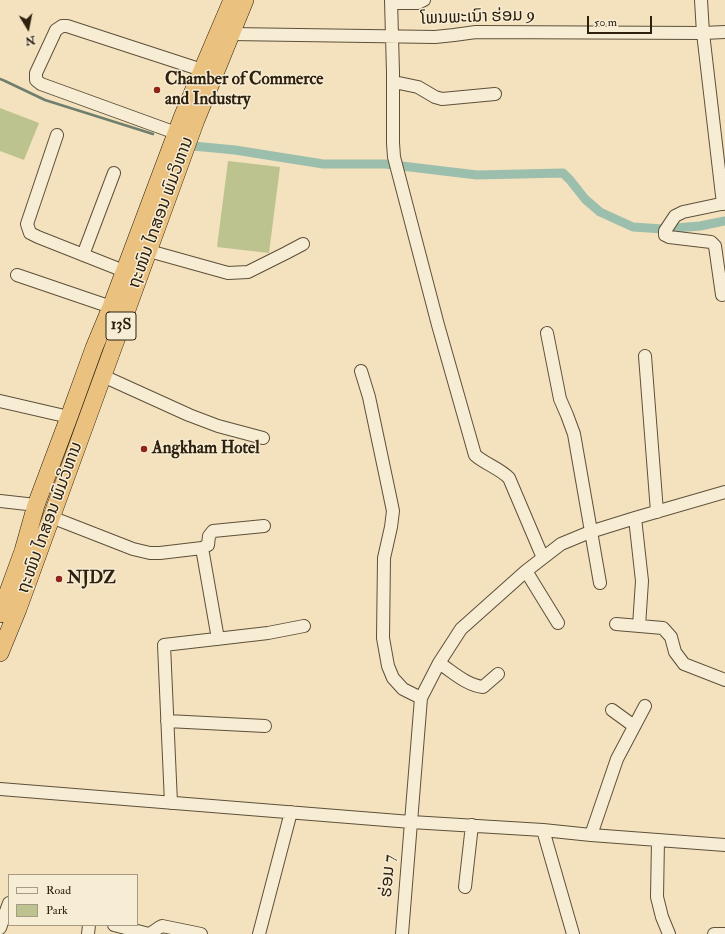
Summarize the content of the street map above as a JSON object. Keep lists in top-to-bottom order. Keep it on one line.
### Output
{"streets":{"highway":["ຖະໜົນ ໄກສອນ ພົມວິຫານ","13S"],"street":["ໂພນພະເນົາ ຮ່ອມ 9","ຮ່ອມ 7"]},"crossings":[["ໂພນພະເນົາ ຮ່ອມ 9","ຖະໜົນ ໄກສອນ ພົມວິຫານ"]],"places":["Chamber of Commerce and Industry","Angkham Hotel","NJDZ"],"legend":["Road","Park"],"scale_bar":"50 m","north":"bottom"}
